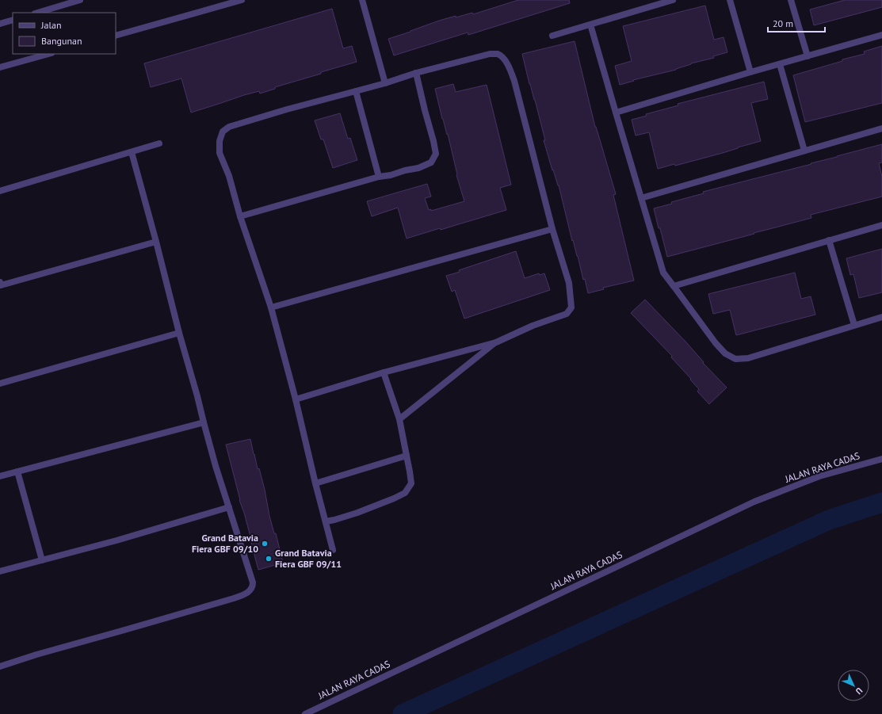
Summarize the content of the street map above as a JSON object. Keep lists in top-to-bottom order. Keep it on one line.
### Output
{"streets":{"street":["JALAN RAYA CADAS"]},"places":["Grand Batavia Fiera GBF 09/10","Grand Batavia Fiera GBF 09/11"],"legend":["Jalan","Bangunan"],"scale_bar":"20 m","north":"bottom right"}
